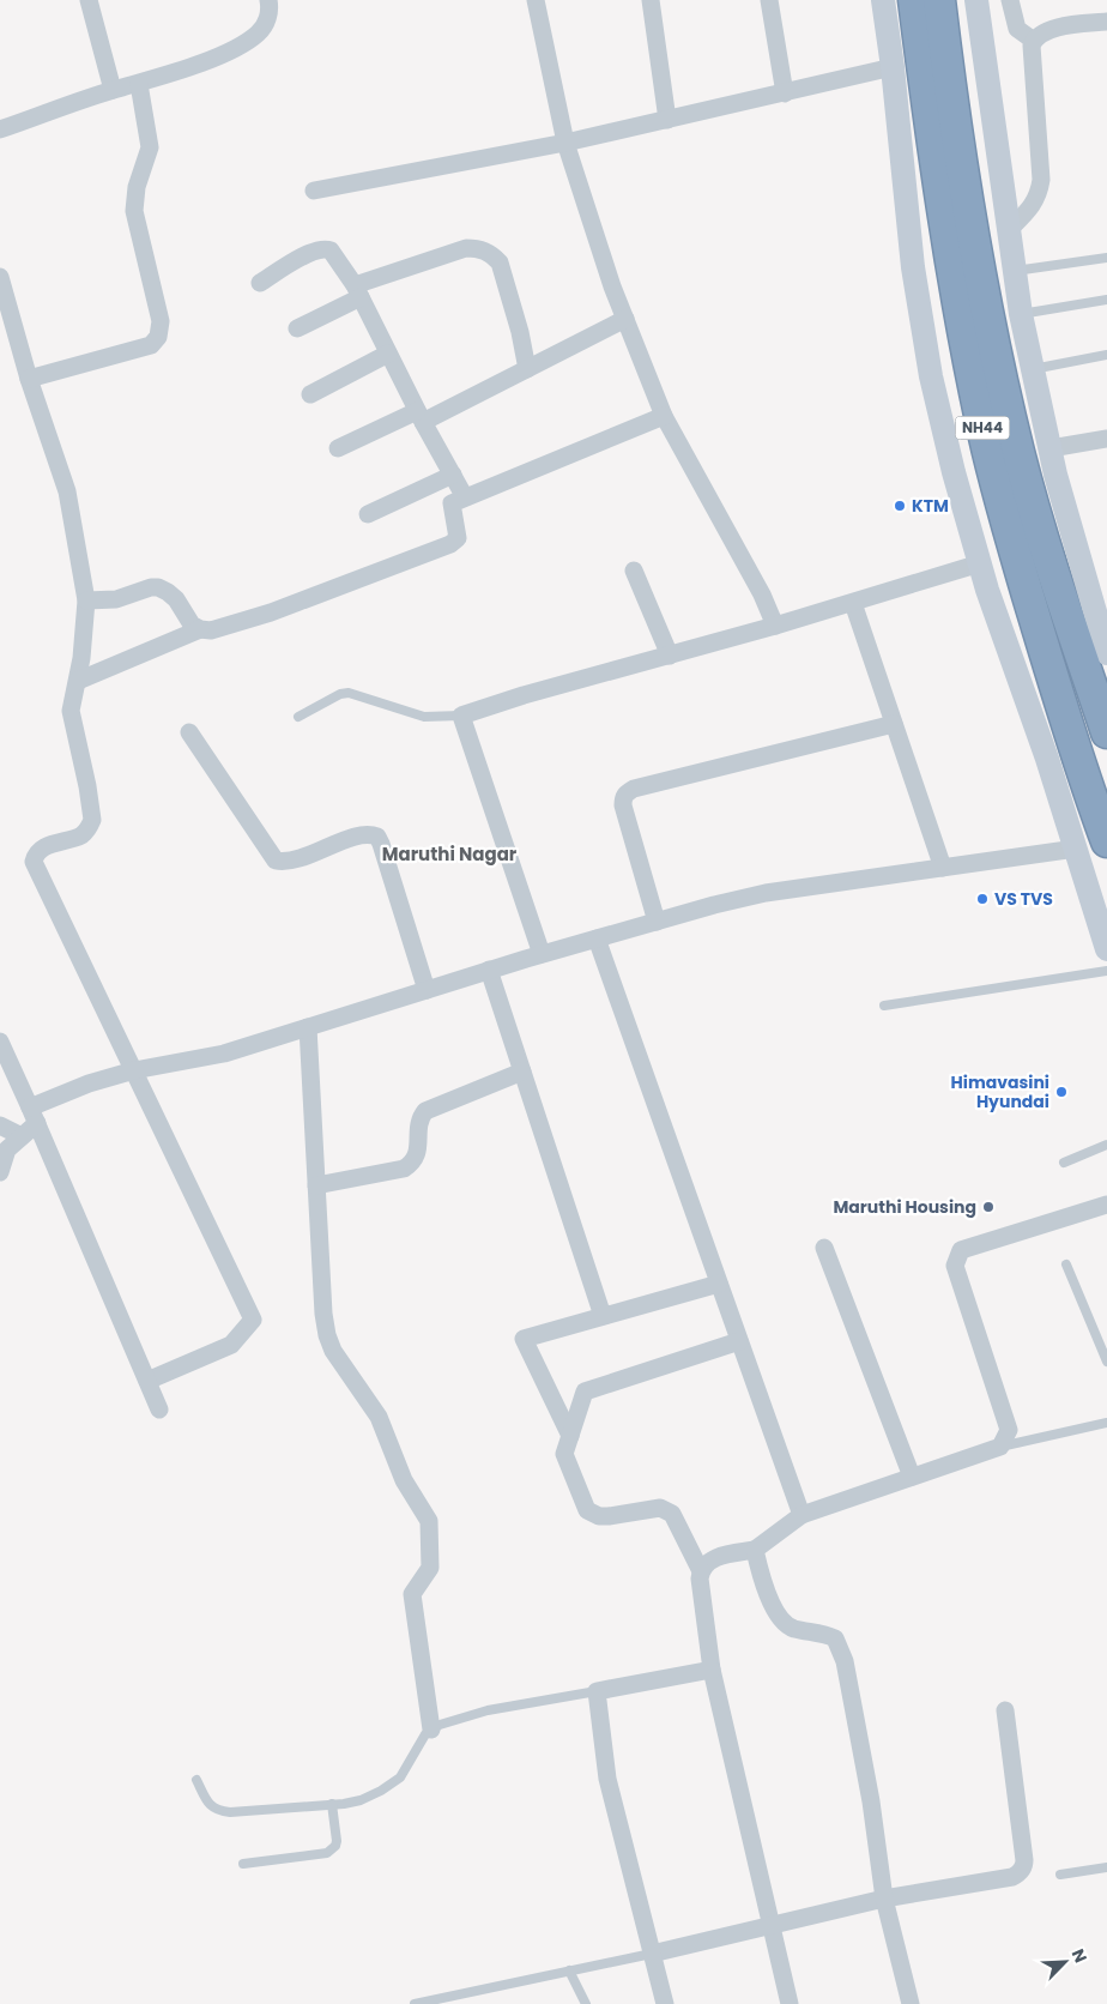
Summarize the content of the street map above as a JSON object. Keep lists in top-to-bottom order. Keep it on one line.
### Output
{"streets":{"highway":["NH44"]},"districts":["Maruthi Nagar"],"places":["KTM","VS TVS","Himavasini Hyundai","Maruthi Housing"],"north":"top right"}
